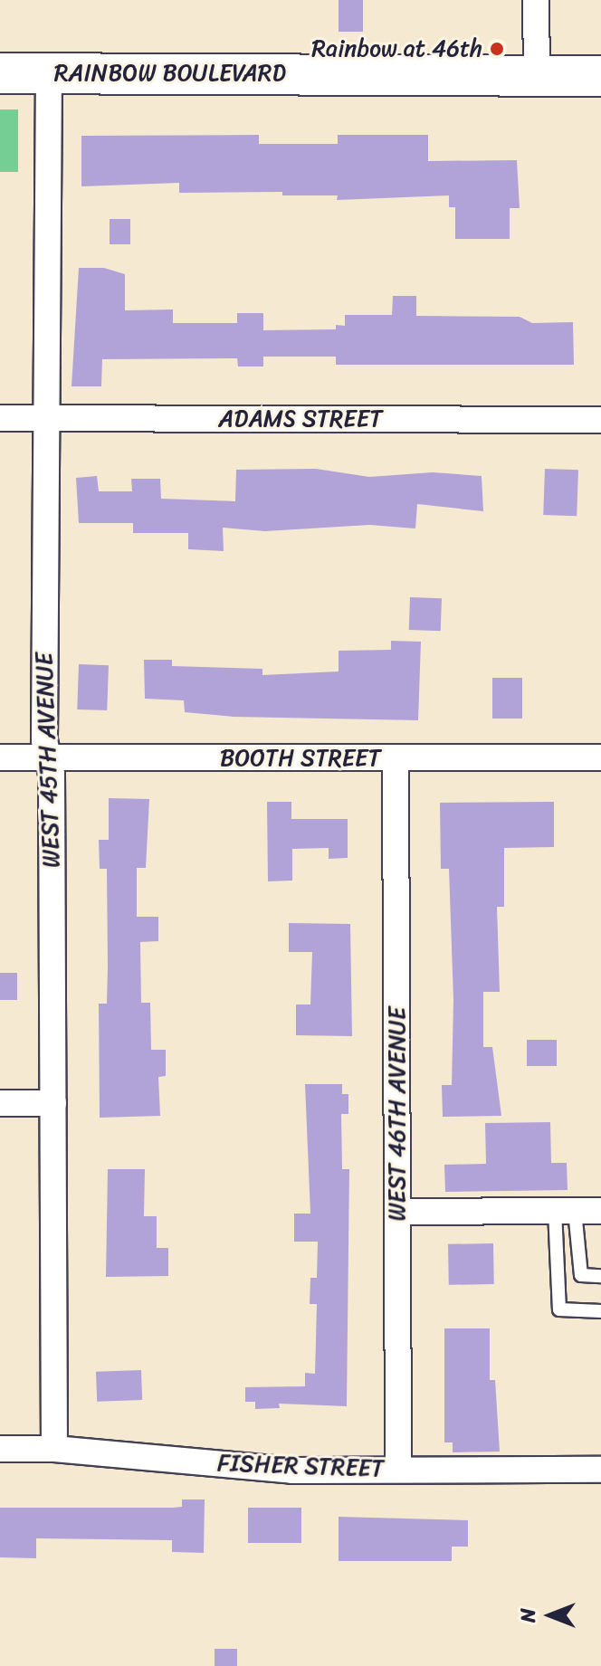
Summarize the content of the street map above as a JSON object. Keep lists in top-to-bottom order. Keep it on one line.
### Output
{"streets":{"main road":["RAINBOW BOULEVARD"],"street":["ADAMS STREET","BOOTH STREET","WEST 45TH AVENUE","WEST 46TH AVENUE","FISHER STREET"]},"crossings":[["RAINBOW BOULEVARD","WEST 45TH AVENUE"],["ADAMS STREET","WEST 45TH AVENUE"],["BOOTH STREET","WEST 45TH AVENUE"],["BOOTH STREET","WEST 46TH AVENUE"],["WEST 45TH AVENUE","FISHER STREET"],["WEST 46TH AVENUE","FISHER STREET"]],"places":["Rainbow at 46th"],"north":"left"}
